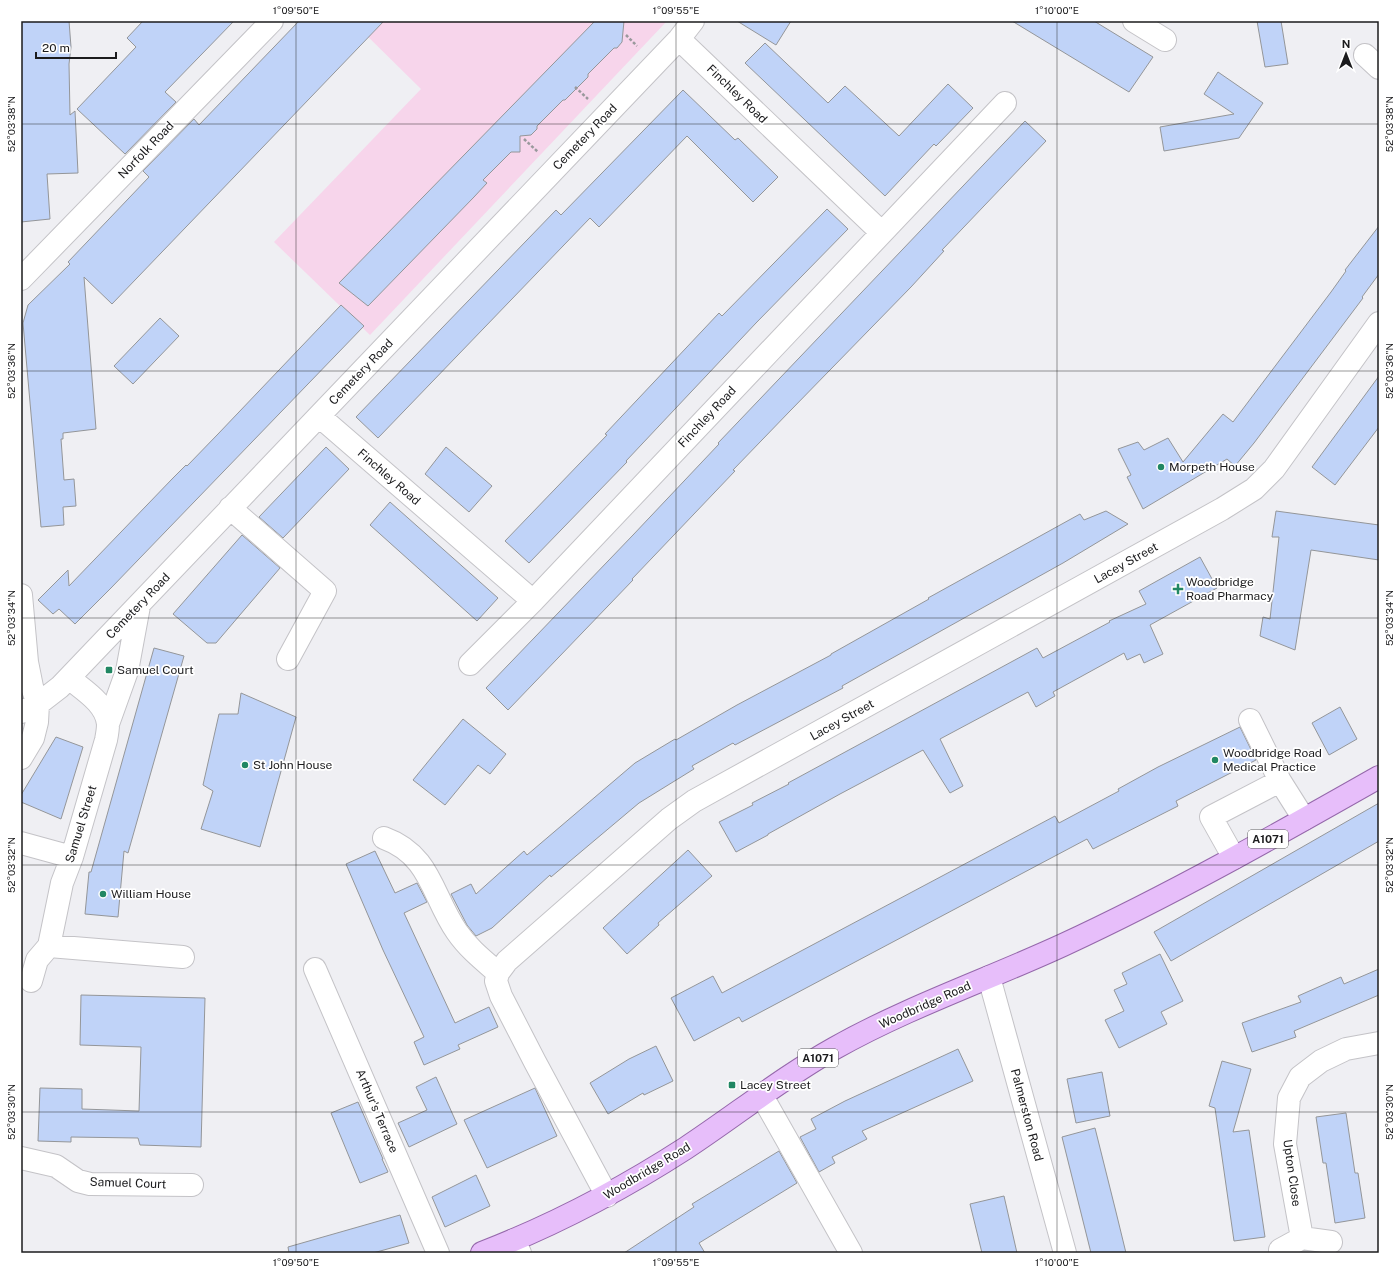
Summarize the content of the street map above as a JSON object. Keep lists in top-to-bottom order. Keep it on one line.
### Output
{"streets":{"main road":["A1071","Woodbridge Road"],"street":["Finchley Road","Cemetery Road","Norfolk Road","Lacey Street","Samuel Street","Arthur's Terrace","Palmerston Road","Upton Close","Samuel Court"]},"crossings":[["Finchley Road","Cemetery Road"],["Cemetery Road","Samuel Street"],["Woodbridge Road","Palmerston Road"]],"places":{"other":["Morpeth House","Woodbridge Road Medical Practice","St John House","William House"],"health":["Woodbridge Road Pharmacy"],"transit":["Samuel Court","Lacey Street"]},"scale_bar":"20 m","north":"top","coordinates":["1°09'50\"E","1°09'55\"E","1°10'00\"E","52°03'38\"N","52°03'36\"N","52°03'34\"N","52°03'32\"N","52°03'30\"N"]}
